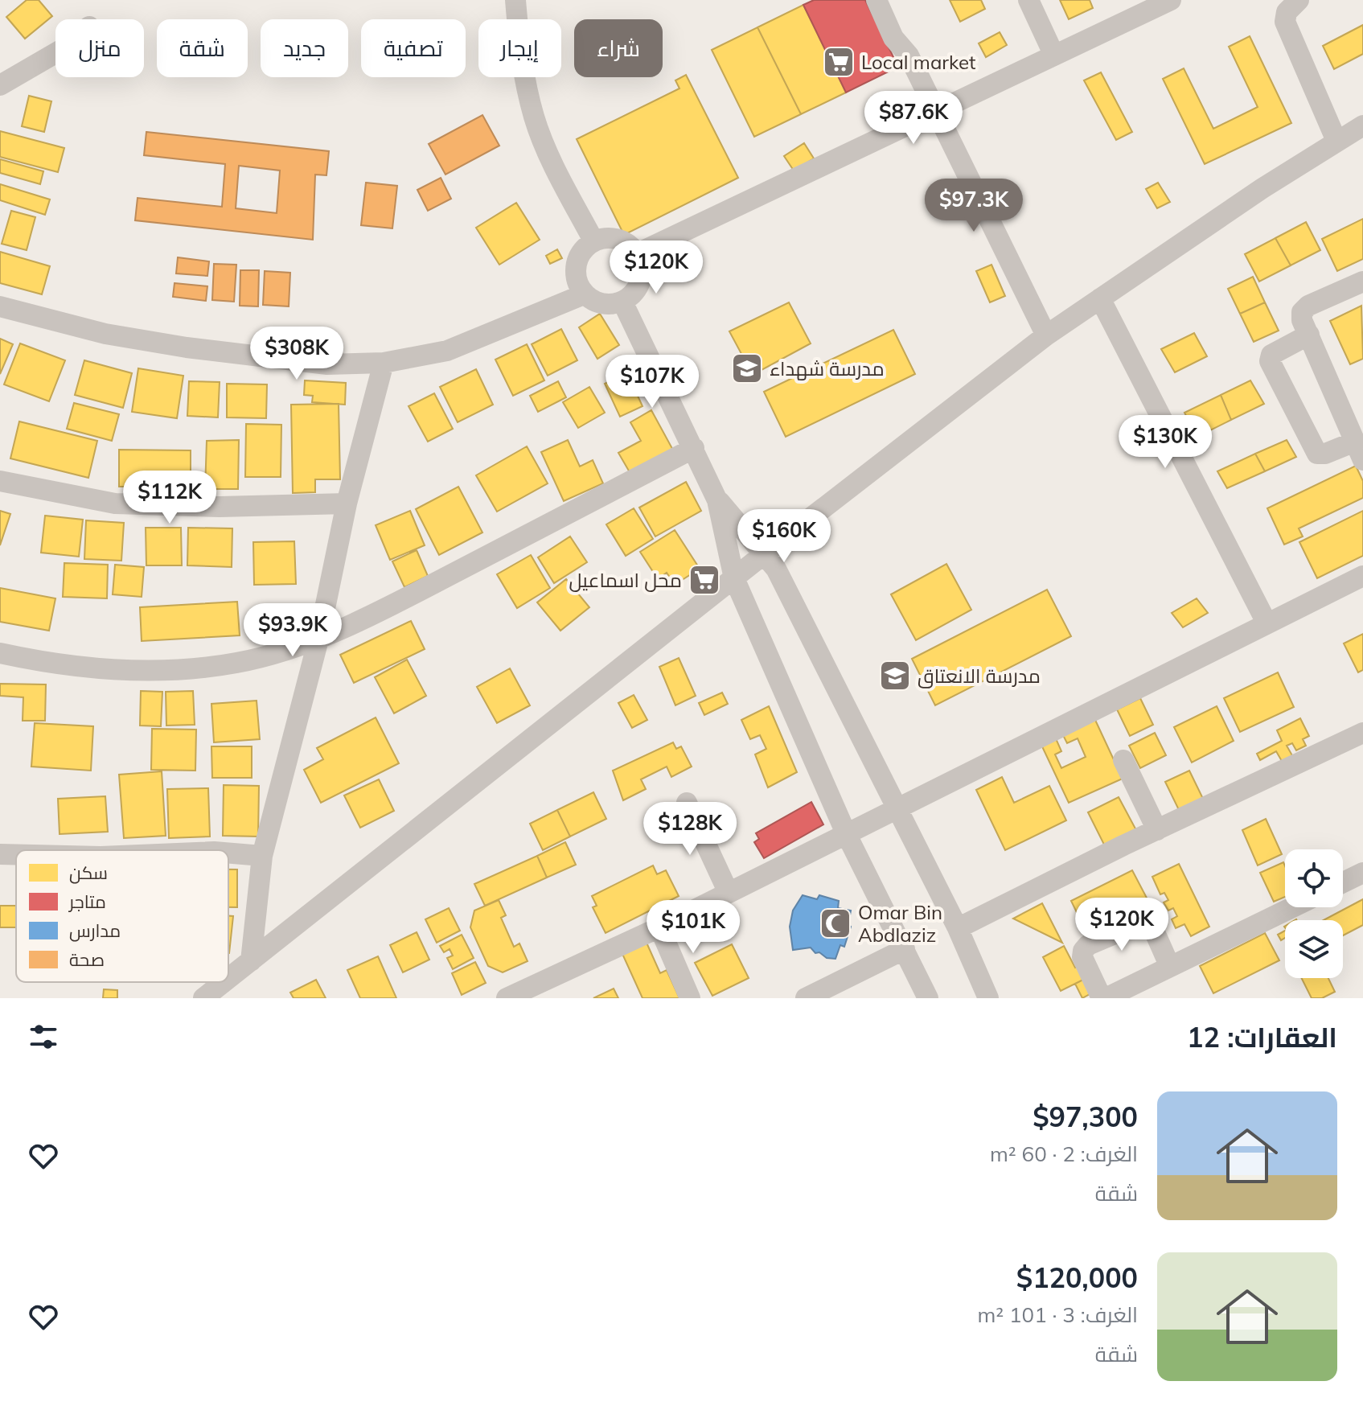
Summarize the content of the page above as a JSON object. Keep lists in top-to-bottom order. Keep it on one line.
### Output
{"places":{"supermarket":["Local market","محل اسماعيل"],"school or university":["مدرسة شهداء","مدرسة الانعتاق"],"mosque":["Omar Bin Abdlaziz"]},"legend":["سكن","متاجر","مدارس","صحة"],"page":{"chip":["شراء","إيجار","تصفية","جديد","شقة","منزل"],"price":["$87.6K","$97.3K","$120K","$308K","$107K","$130K","$112K","$160K","$93.9K","$128K","$120K","$101K"],"heading":"العقارات: 12","list":[{"name":"$97,300","note":"الغرف: 2 · 60 m² · شقة"},{"name":"$120,000","note":"الغرف: 3 · 101 m² · شقة"}]}}
